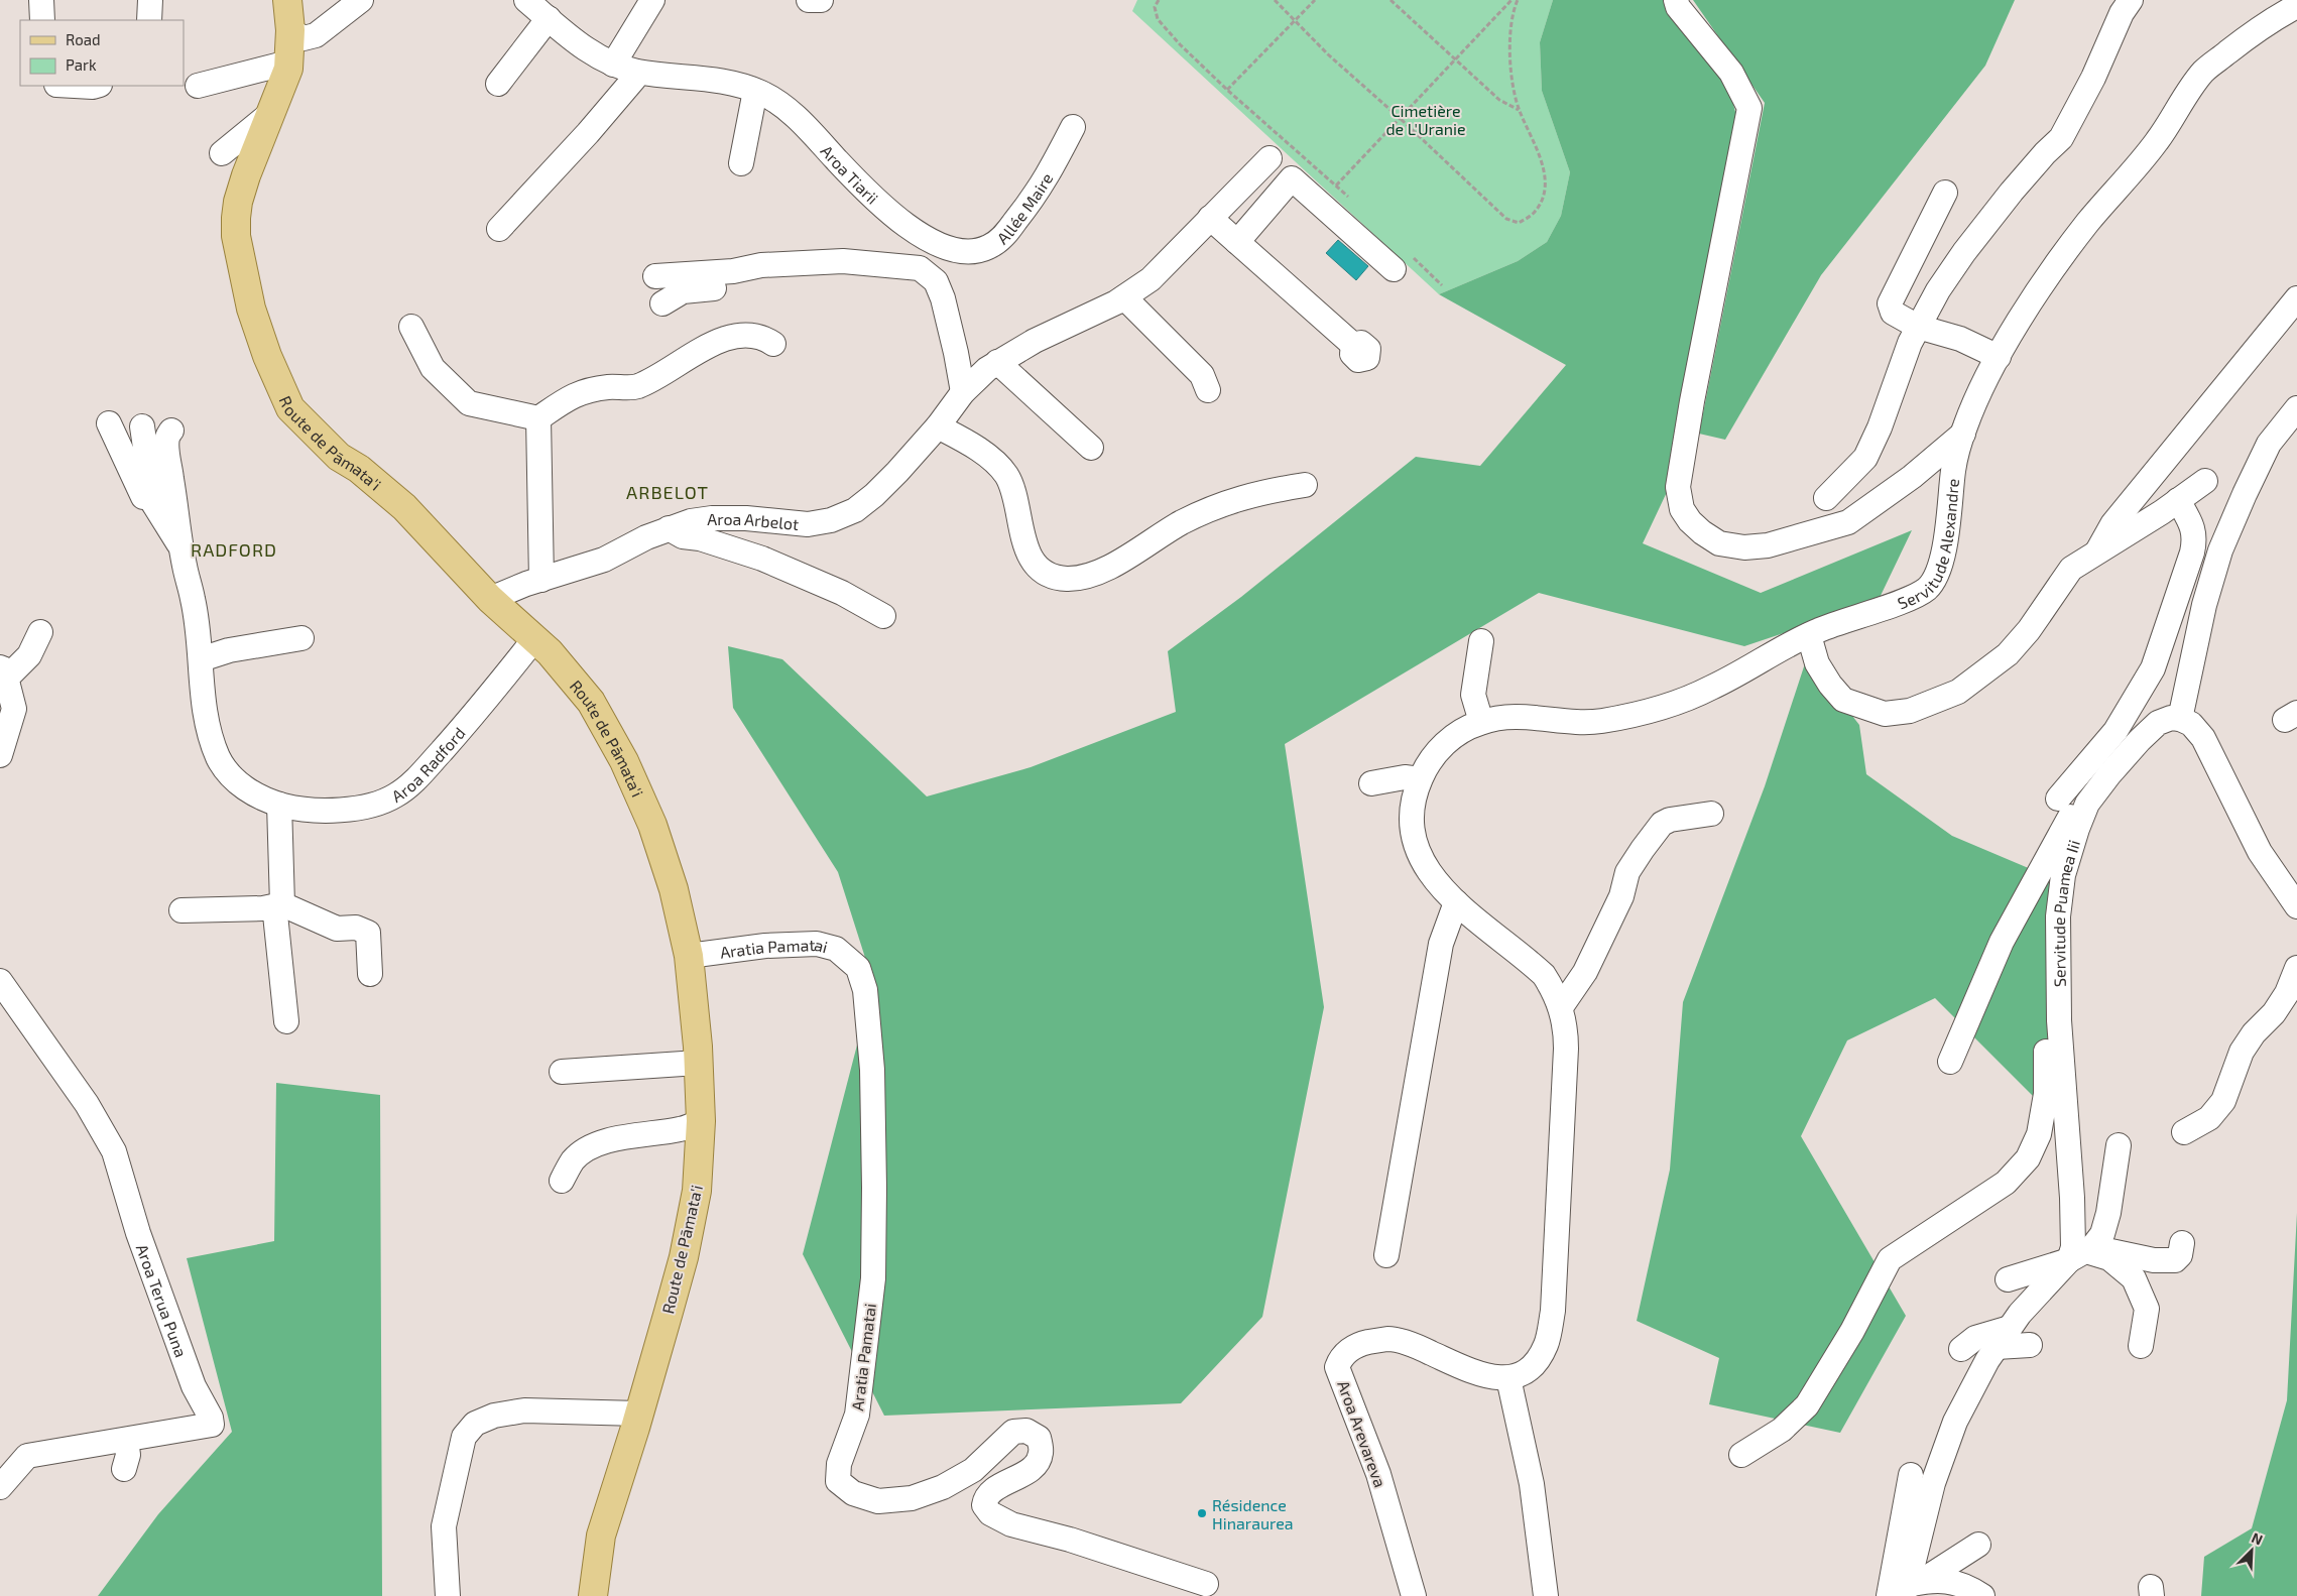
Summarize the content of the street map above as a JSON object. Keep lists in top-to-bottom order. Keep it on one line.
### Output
{"streets":{"main road":["Route de Pāmata'i"],"street":["Aroa Tiarii","Allée Maire","Aroa Arbelot","Servitude Alexandre","Aroa Radford","Servitude Puamea Iii","Aratia Pamatai","Aroa Terua Puna","Aroa Arevareva"]},"crossings":[["Aroa Tiarii","Allée Maire"],["Route de Pāmata'i","Aroa Arbelot"],["Route de Pāmata'i","Aroa Radford"],["Route de Pāmata'i","Aratia Pamatai"],["Servitude Alexandre","Aroa Arevareva"]],"districts":["ARBELOT","RADFORD"],"parks":["Cimetière de L'Uranie"],"places":["Résidence Hinaraurea"],"legend":["Road","Park"],"north":"top right"}
